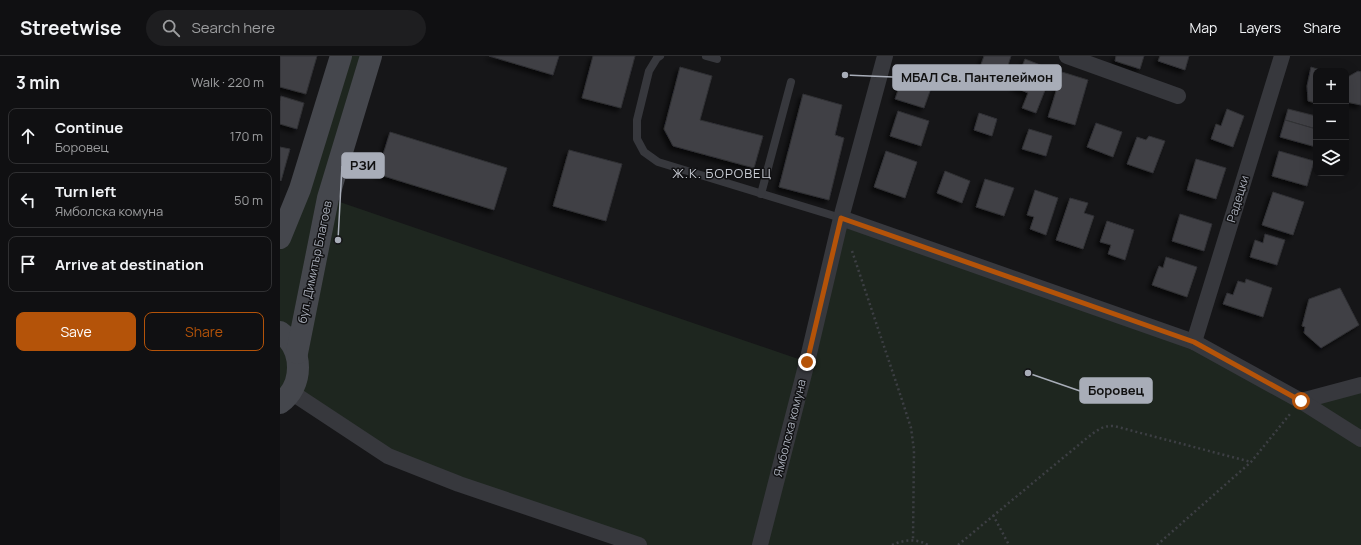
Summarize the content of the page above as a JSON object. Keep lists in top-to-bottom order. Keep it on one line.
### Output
{"streets":{"main road":["бул. Димитър Благоев"],"street":["Радецки","Ямболска комуна"]},"districts":["Ж.К. БОРОВЕЦ"],"places":["МБАЛ Св. Пантелеймон","РЗИ","Боровец"],"page":{"header":"Streetwise","search":"Search here","nav":["Map","Layers","Share"],"heading":["3 min","Walk · 220 m"],"map_buttons":["+","−"],"list":[["Continue","Боровец","170 m"],["Turn left","Ямболска комуна","50 m"],"Arrive at destination"],"buttons":["Save","Share"]}}
